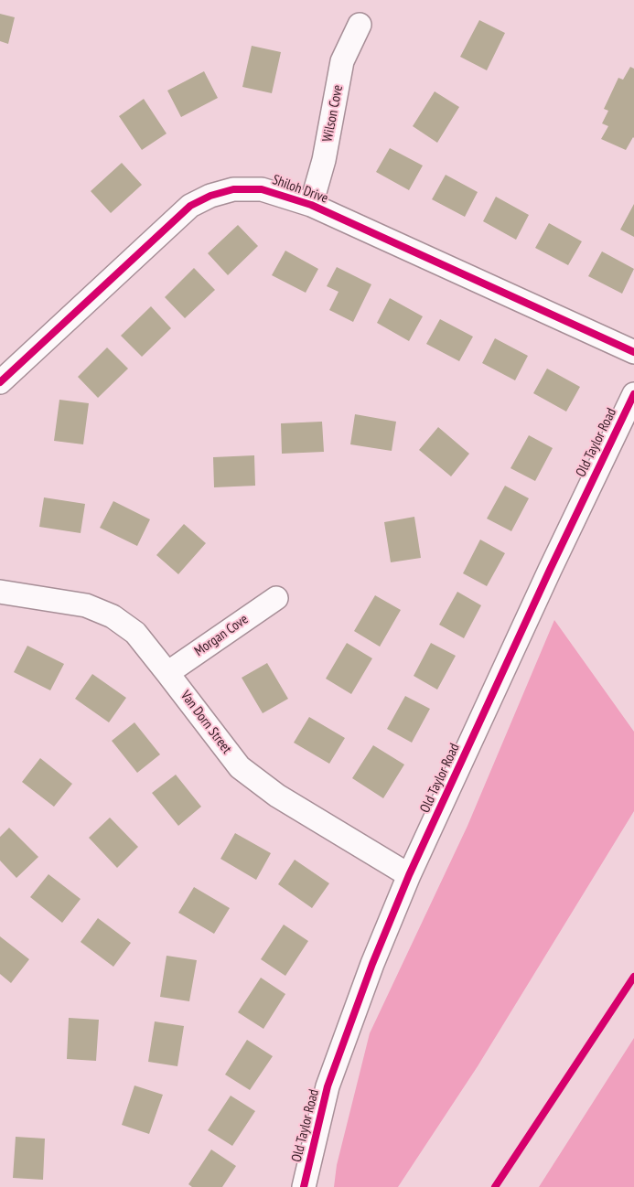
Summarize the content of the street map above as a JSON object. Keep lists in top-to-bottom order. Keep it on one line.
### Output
{"streets":{"street":["Wilson Cove","Shiloh Drive","Old Taylor Road","Morgan Cove","Van Dorn Street"]},"crossings":[["Wilson Cove","Shiloh Drive"],["Old Taylor Road","Van Dorn Street"],["Morgan Cove","Van Dorn Street"]]}
